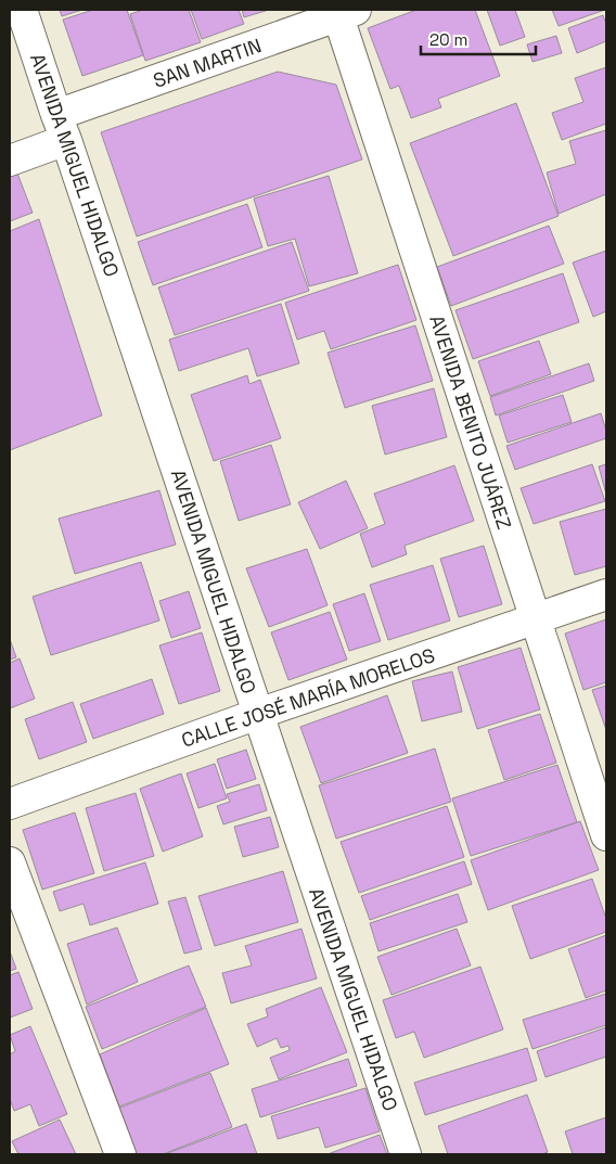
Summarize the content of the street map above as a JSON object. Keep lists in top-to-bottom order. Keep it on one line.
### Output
{"streets":{"street":["SAN MARTIN","AVENIDA MIGUEL HIDALGO","AVENIDA BENITO JUÁREZ","CALLE JOSÉ MARÍA MORELOS"]},"crossings":[["SAN MARTIN","AVENIDA MIGUEL HIDALGO"],["SAN MARTIN","AVENIDA BENITO JUÁREZ"],["AVENIDA MIGUEL HIDALGO","CALLE JOSÉ MARÍA MORELOS"],["AVENIDA BENITO JUÁREZ","CALLE JOSÉ MARÍA MORELOS"]],"scale_bar":"20 m"}
